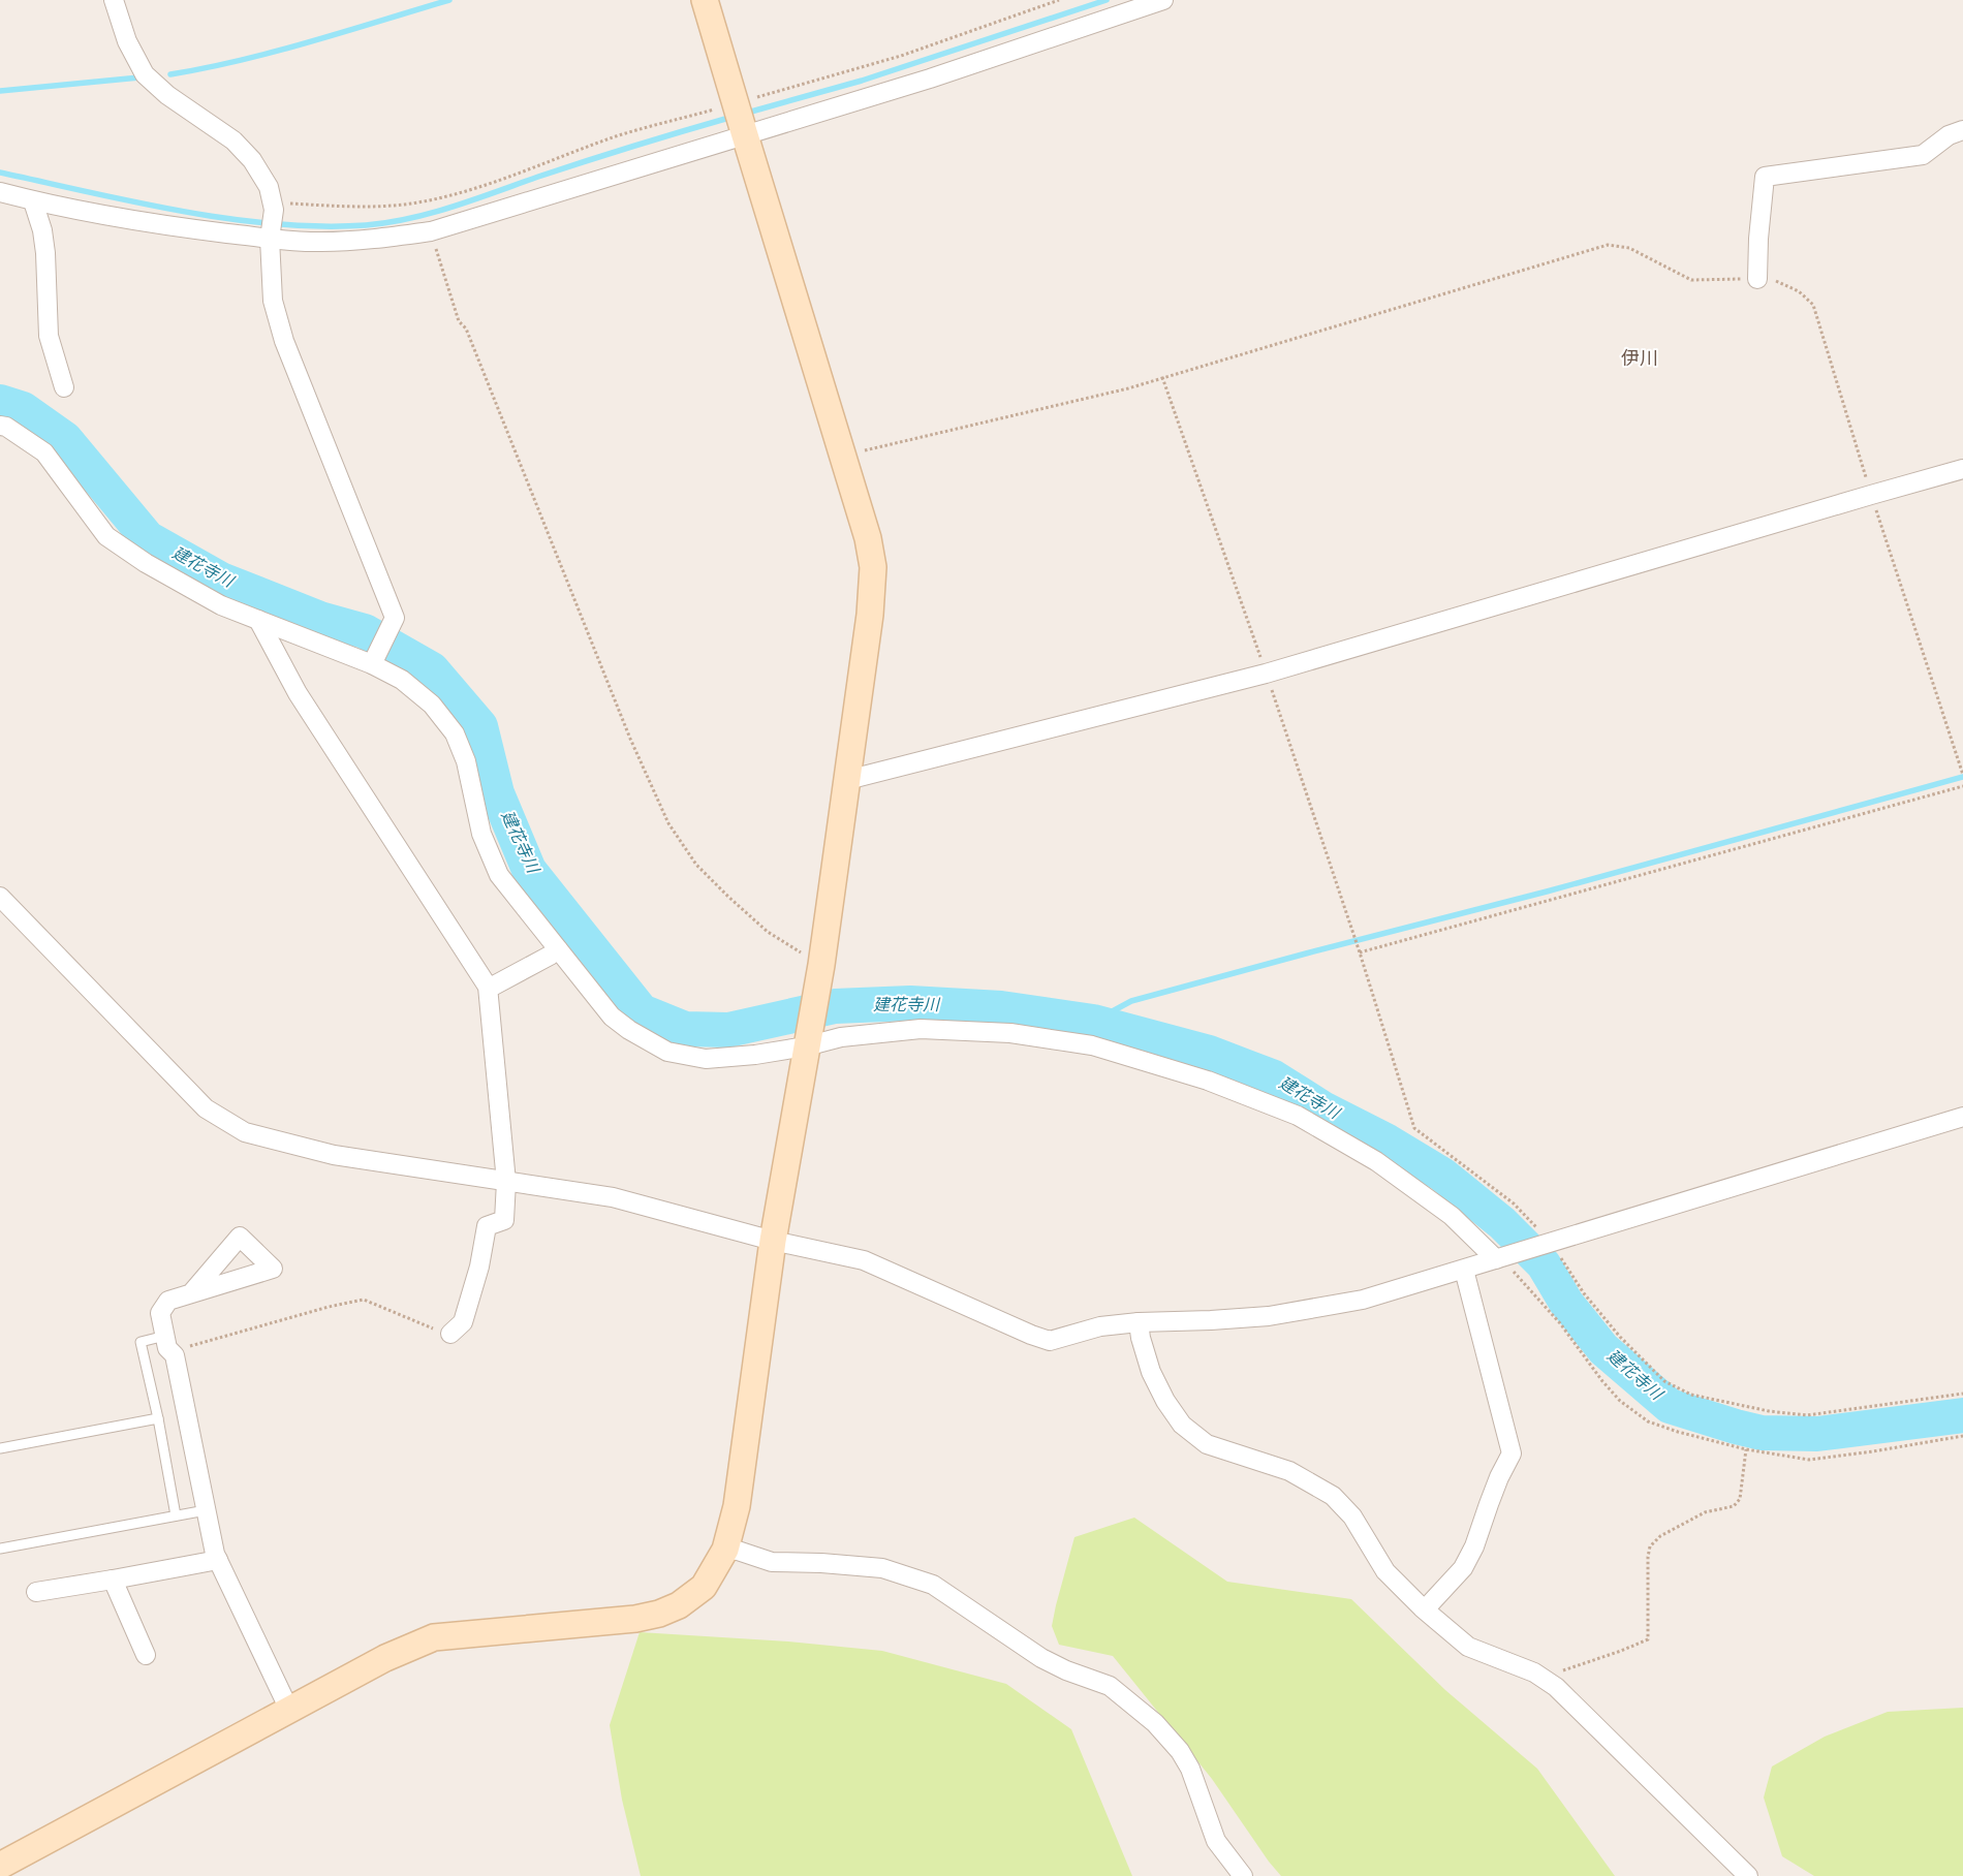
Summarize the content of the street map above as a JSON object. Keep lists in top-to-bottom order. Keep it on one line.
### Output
{"districts":["伊川"],"water":["建花寺川"]}
